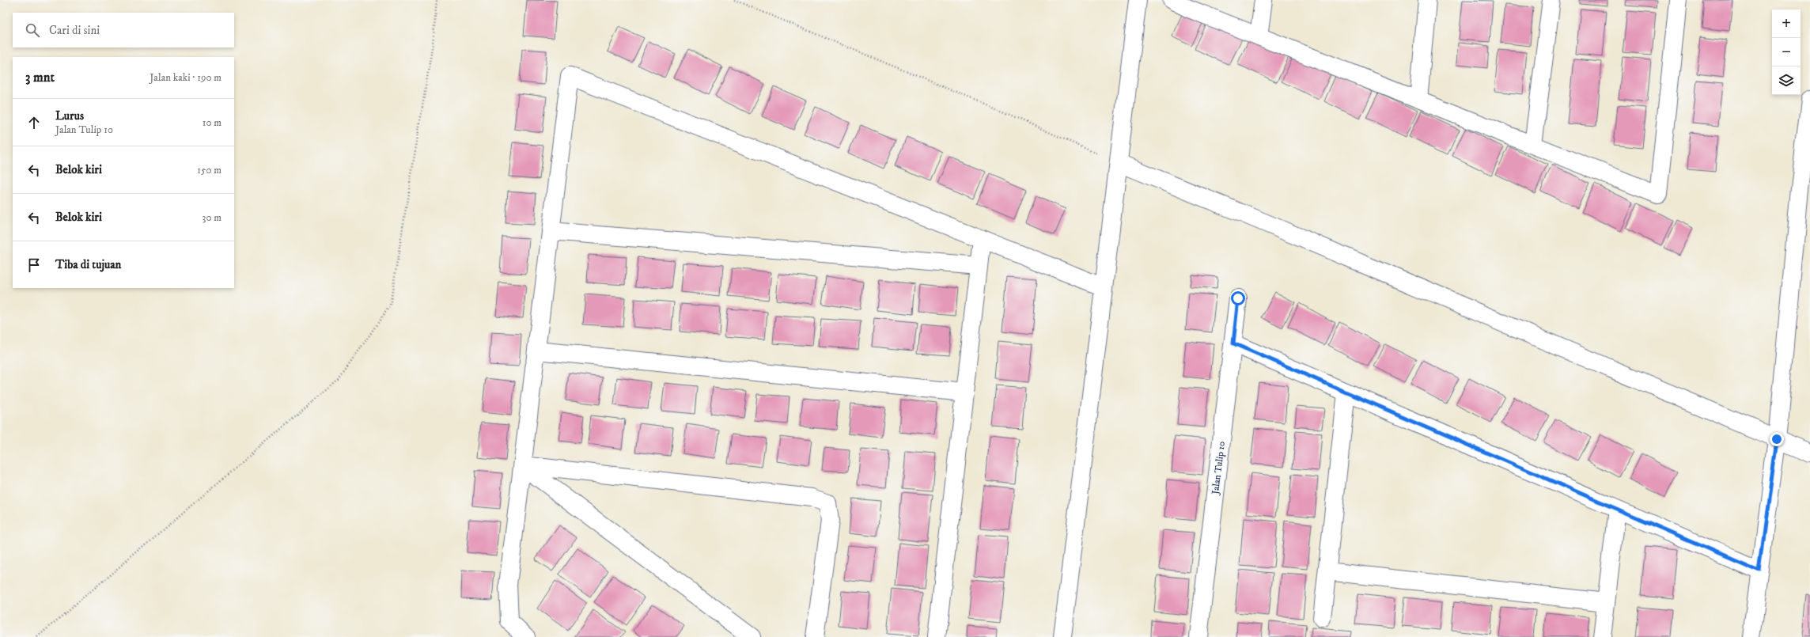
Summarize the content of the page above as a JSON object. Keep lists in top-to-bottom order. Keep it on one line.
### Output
{"streets":{"street":["Jalan Tulip 10"]},"page":{"map_buttons":["+","−"],"search":"Cari di sini","heading":["3 mnt","Jalan kaki · 190 m"],"list":[["Lurus","Jalan Tulip 10","10 m"],["Belok kiri","150 m"],["Belok kiri","30 m"],"Tiba di tujuan"]}}
